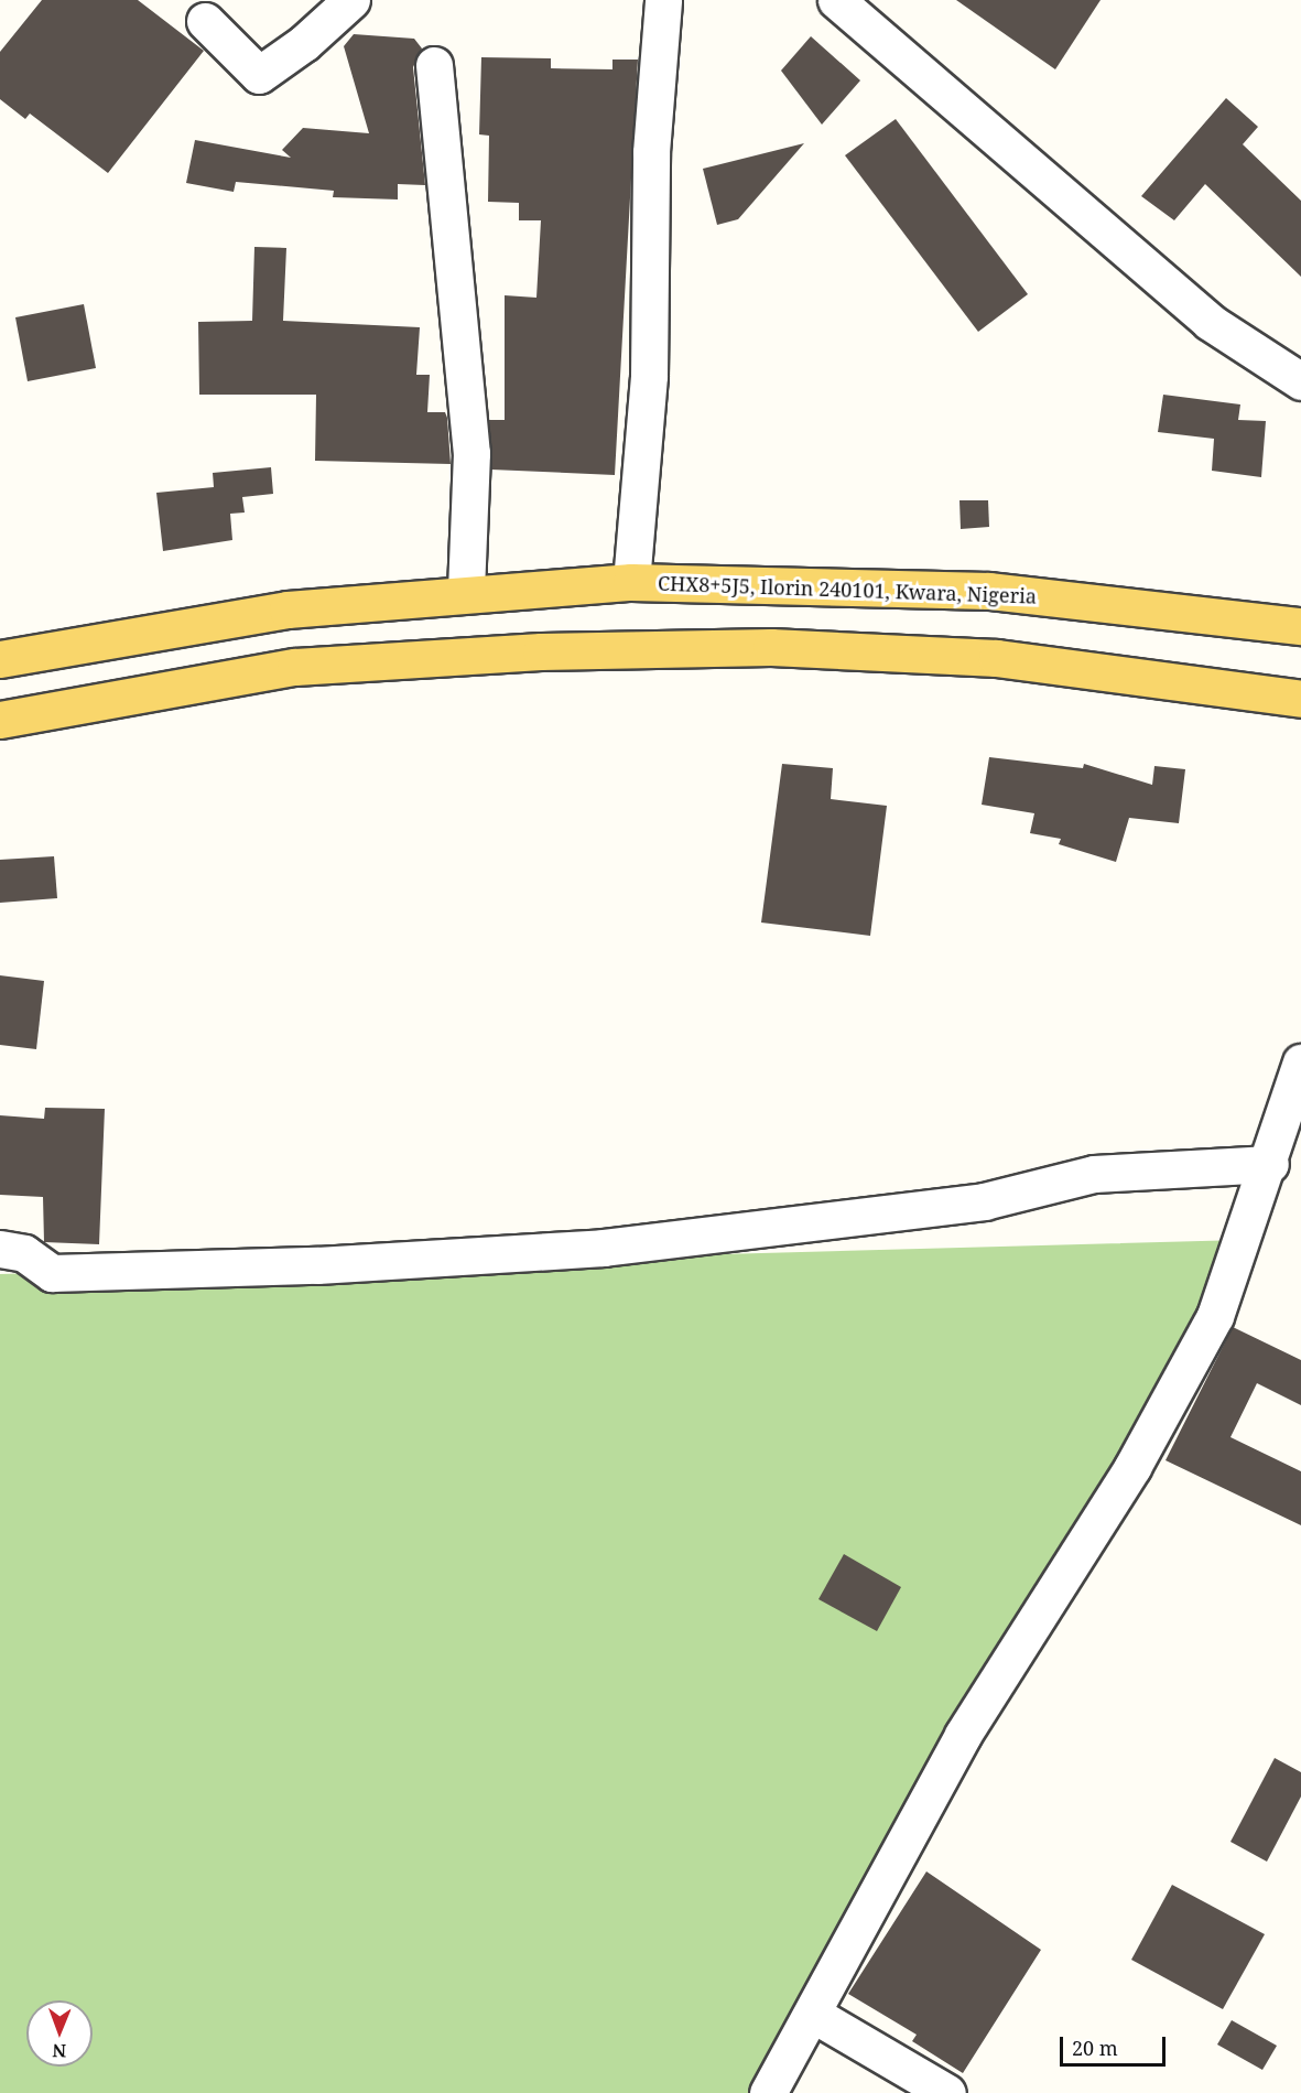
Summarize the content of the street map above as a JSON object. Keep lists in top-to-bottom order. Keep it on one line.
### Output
{"streets":{"main road":["CHX8+5J5, Ilorin 240101, Kwara, Nigeria"]},"scale_bar":"20 m","north":"bottom"}
